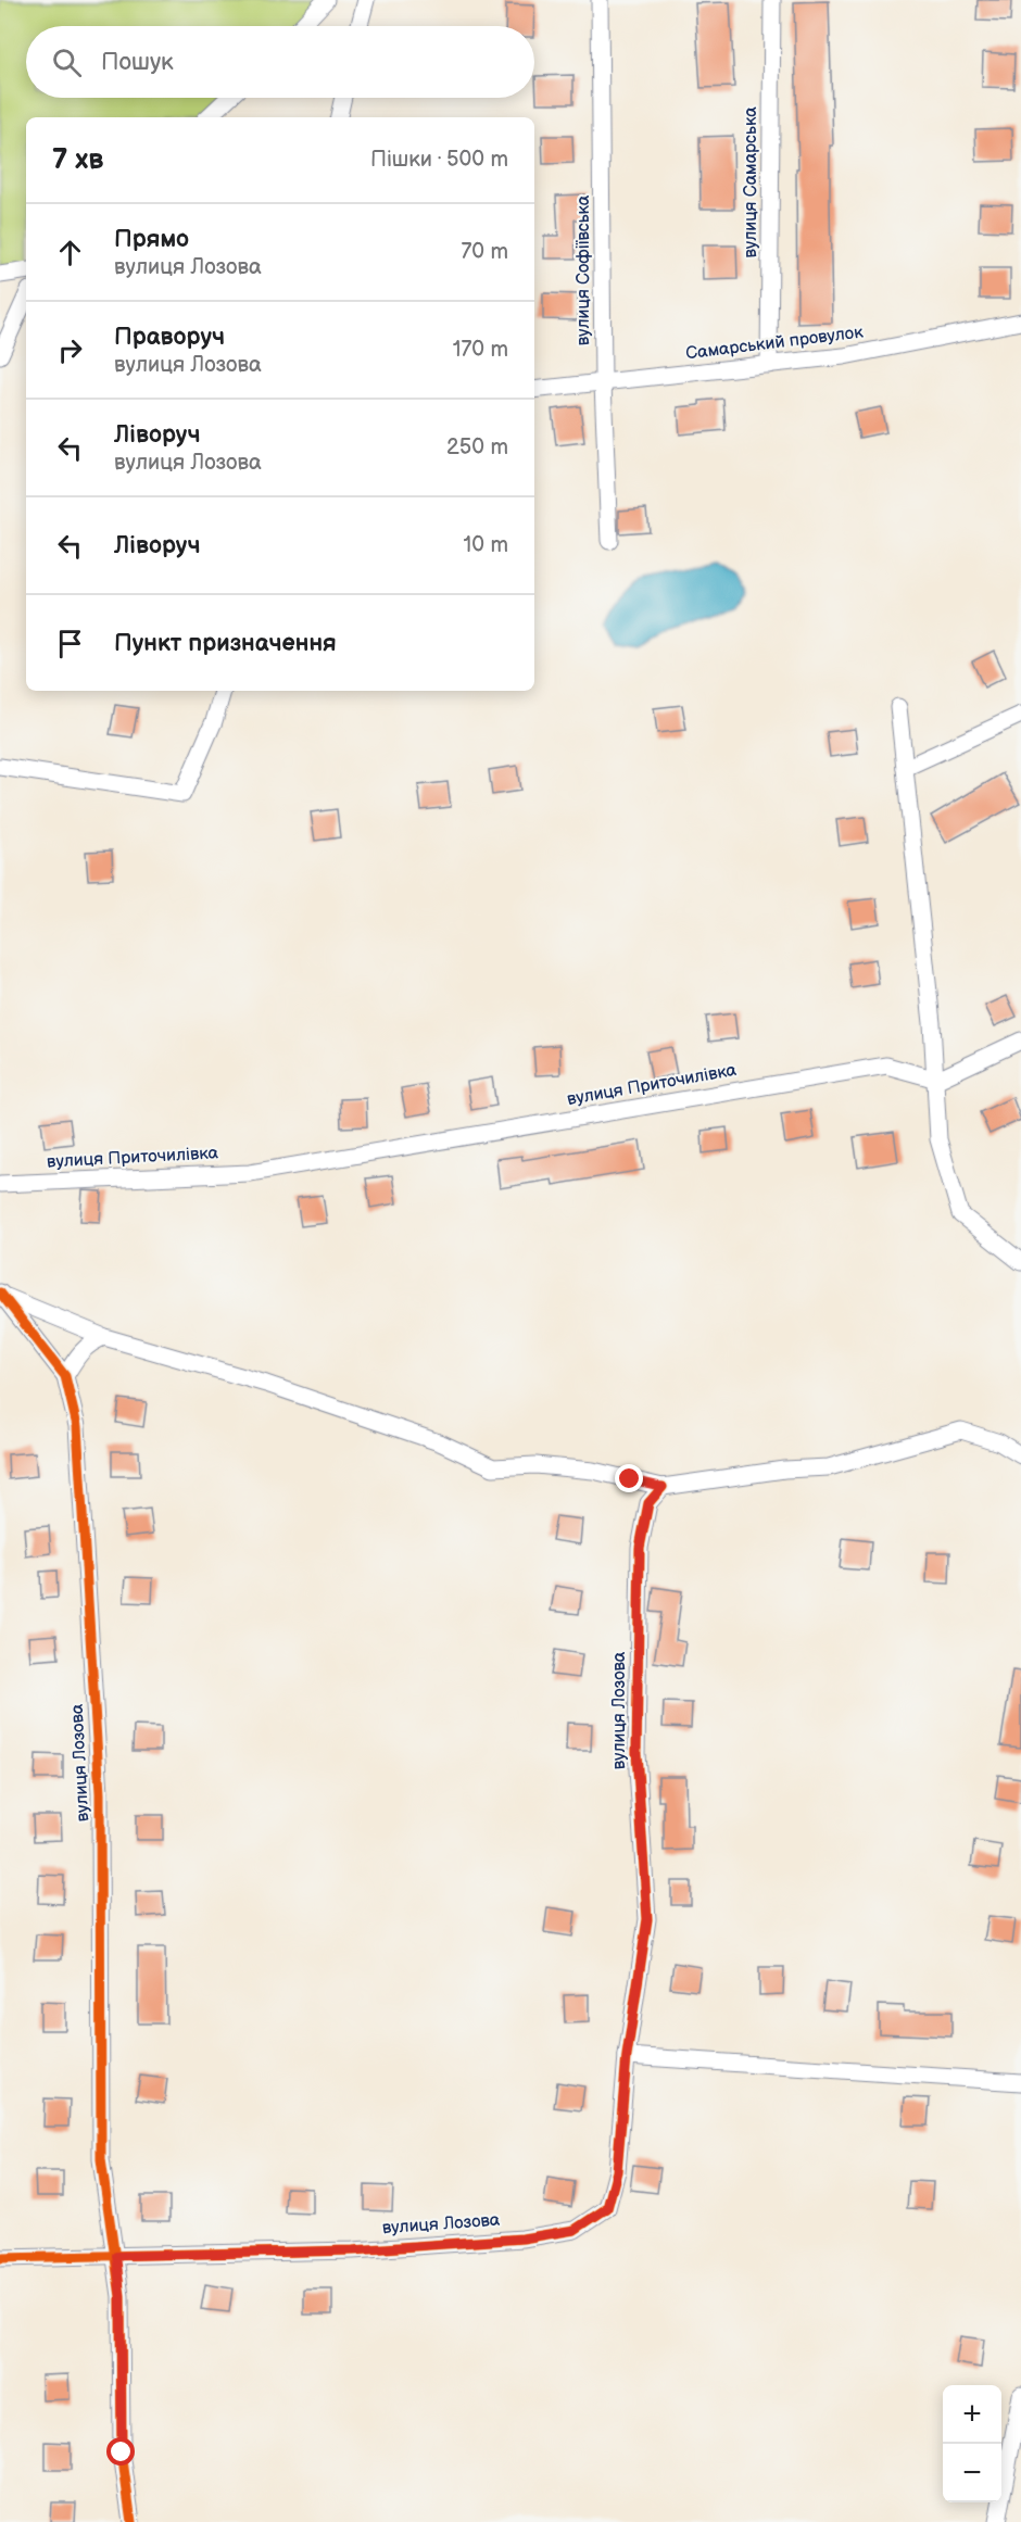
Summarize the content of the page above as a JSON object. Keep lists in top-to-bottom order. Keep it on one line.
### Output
{"streets":{"street":["вулиця Самарська","вулиця Софіївська","Самарський провулок","вулиця Приточилівка","вулиця Лозова"]},"crossings":[["вулиця Самарська","Самарський провулок"],["вулиця Софіївська","Самарський провулок"]],"page":{"search":"Пошук","heading":["7 хв","Пішки · 500 m"],"list":[["Прямо","вулиця Лозова","70 m"],["Праворуч","вулиця Лозова","170 m"],["Ліворуч","вулиця Лозова","250 m"],["Ліворуч","10 m"],"Пункт призначення"],"map_buttons":["+","−"]}}
